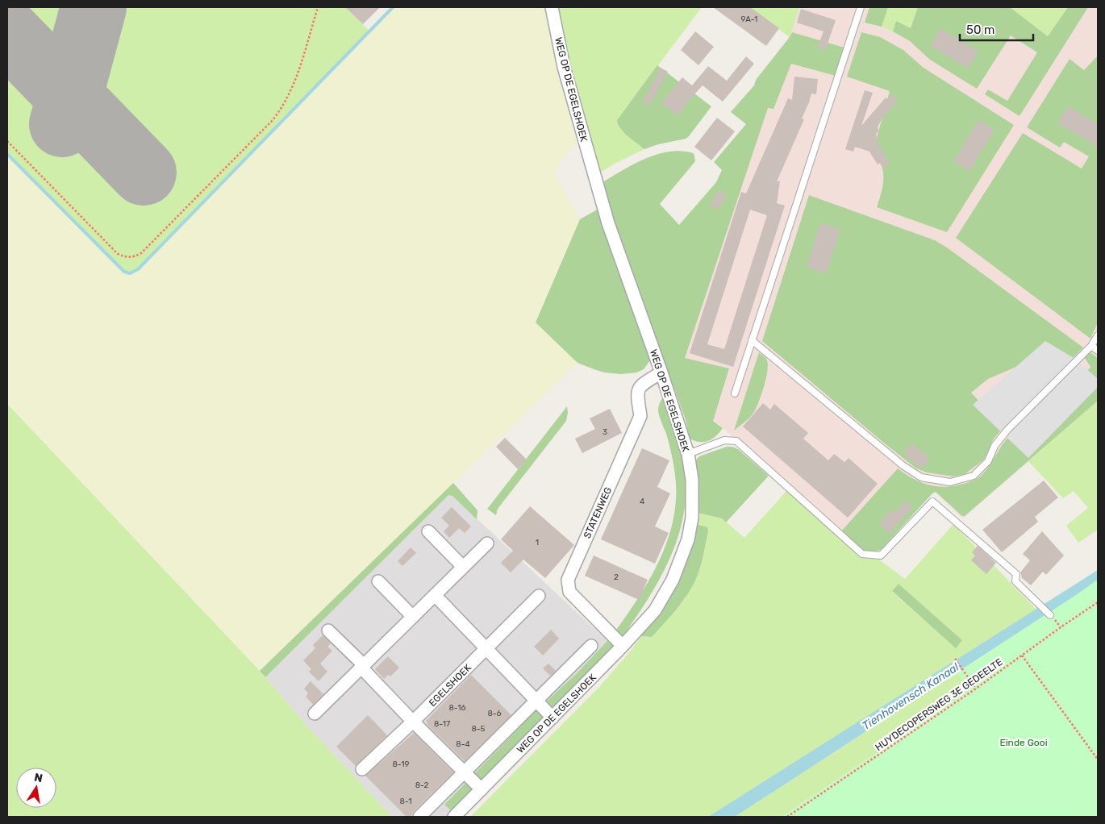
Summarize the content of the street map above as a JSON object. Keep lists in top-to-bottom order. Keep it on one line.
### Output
{"streets":{"street":["WEG OP DE EGELSHOEK","STATENWEG","EGELSHOEK"],"path":["HUYDECOPERSWEG 3E GEDEELTE"]},"crossings":[["WEG OP DE EGELSHOEK","STATENWEG"]],"water":["Tienhovensch Kanaal"],"parks":["Einde Gooi"],"house_numbers":["9A-1","3","4","1","2","8-16","8-6","8-17","8-5","8-4","8-19","8-2","8-1"],"scale_bar":"50 m","north":"top"}
